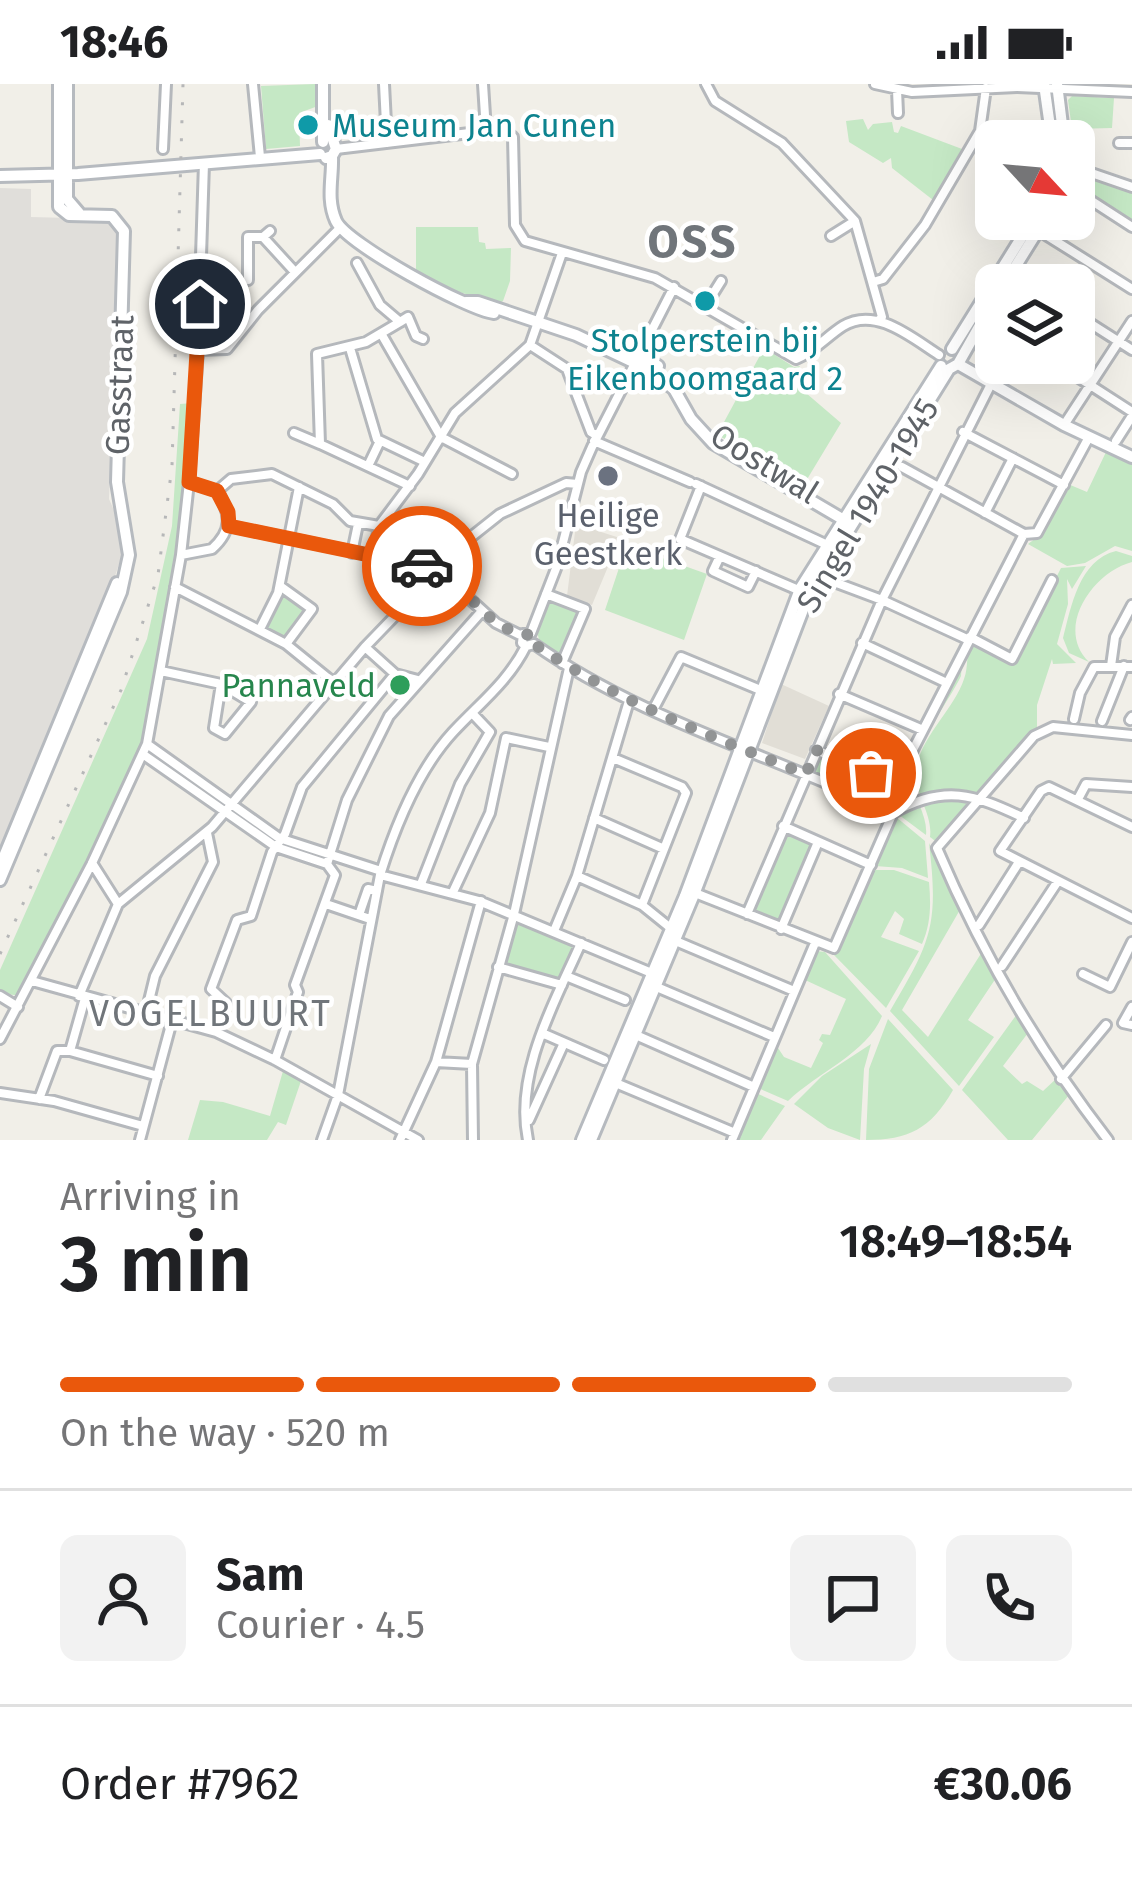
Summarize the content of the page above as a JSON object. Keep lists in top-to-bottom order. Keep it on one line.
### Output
{"streets":{"street":["Gasstraat","Oostwal","Singel 1940-1945"]},"crossings":[["Oostwal","Singel 1940-1945"]],"districts":["OSS","VOGELBUURT"],"places":["Museum Jan Cunen","Stolperstein bij Eikenboomgaard 2","Heilige Geestkerk","Pannaveld"],"north":"bottom right","page":{"status":"18:46","heading":["3 min","Arriving in","18:49–18:54"],"panel":["Sam","Courier · 4.5","Order #7962","€30.06"],"bar":"On the way · 520 m"}}
